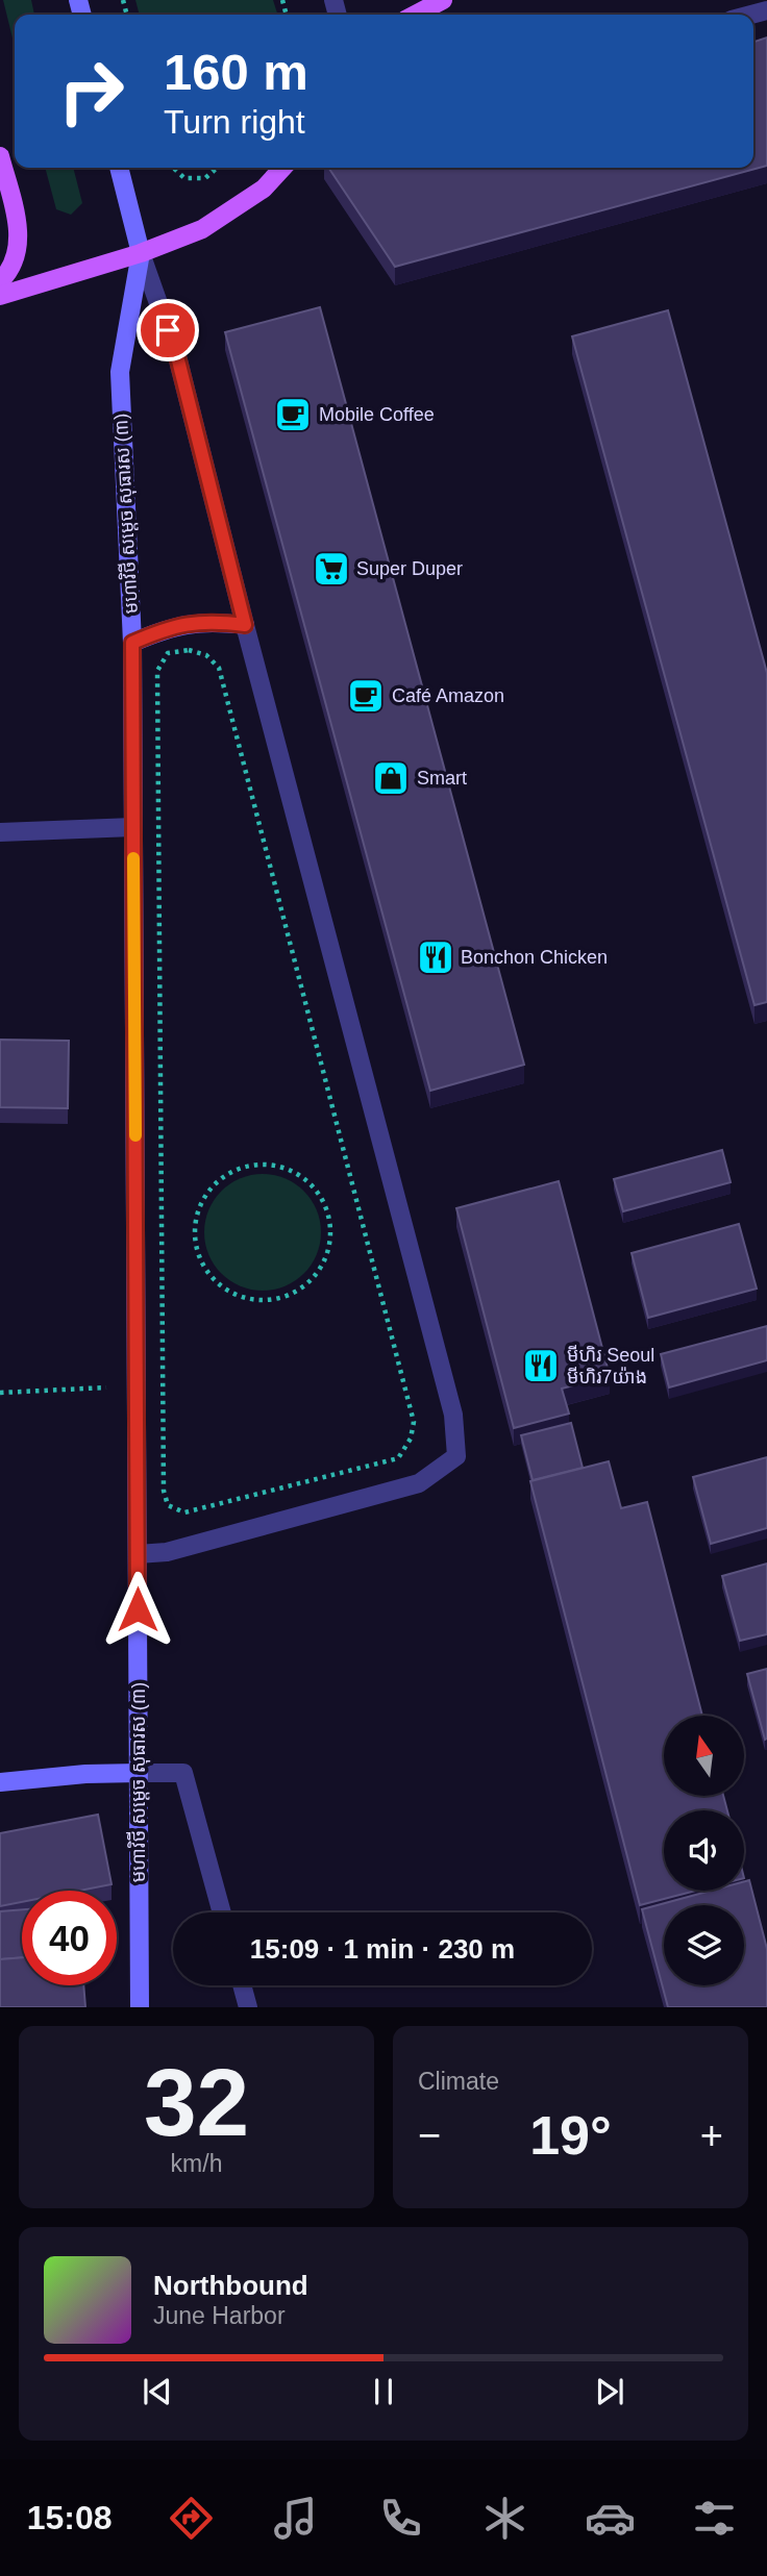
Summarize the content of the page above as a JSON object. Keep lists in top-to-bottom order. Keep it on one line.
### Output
{"streets":{"street":["មហាវិថី សម្តេច សុធារស (៣)"]},"places":{"cafe":["Mobile Coffee","Café Amazon"],"supermarket":["Super Duper"],"shop":["Smart"],"restaurant":["Bonchon Chicken","មីហិរ Seoul មីហិរ7យ៉ាង"]},"north":"top","page":{"turn":["160 m","Turn right"],"limit":"40","trip":"15:09 · 1 min · 230 m","tile":[["32","km/h"],"Climate"],"heat":["−","19°","+"],"song":["Northbound","June Harbor"],"tabs":"15:08"}}
